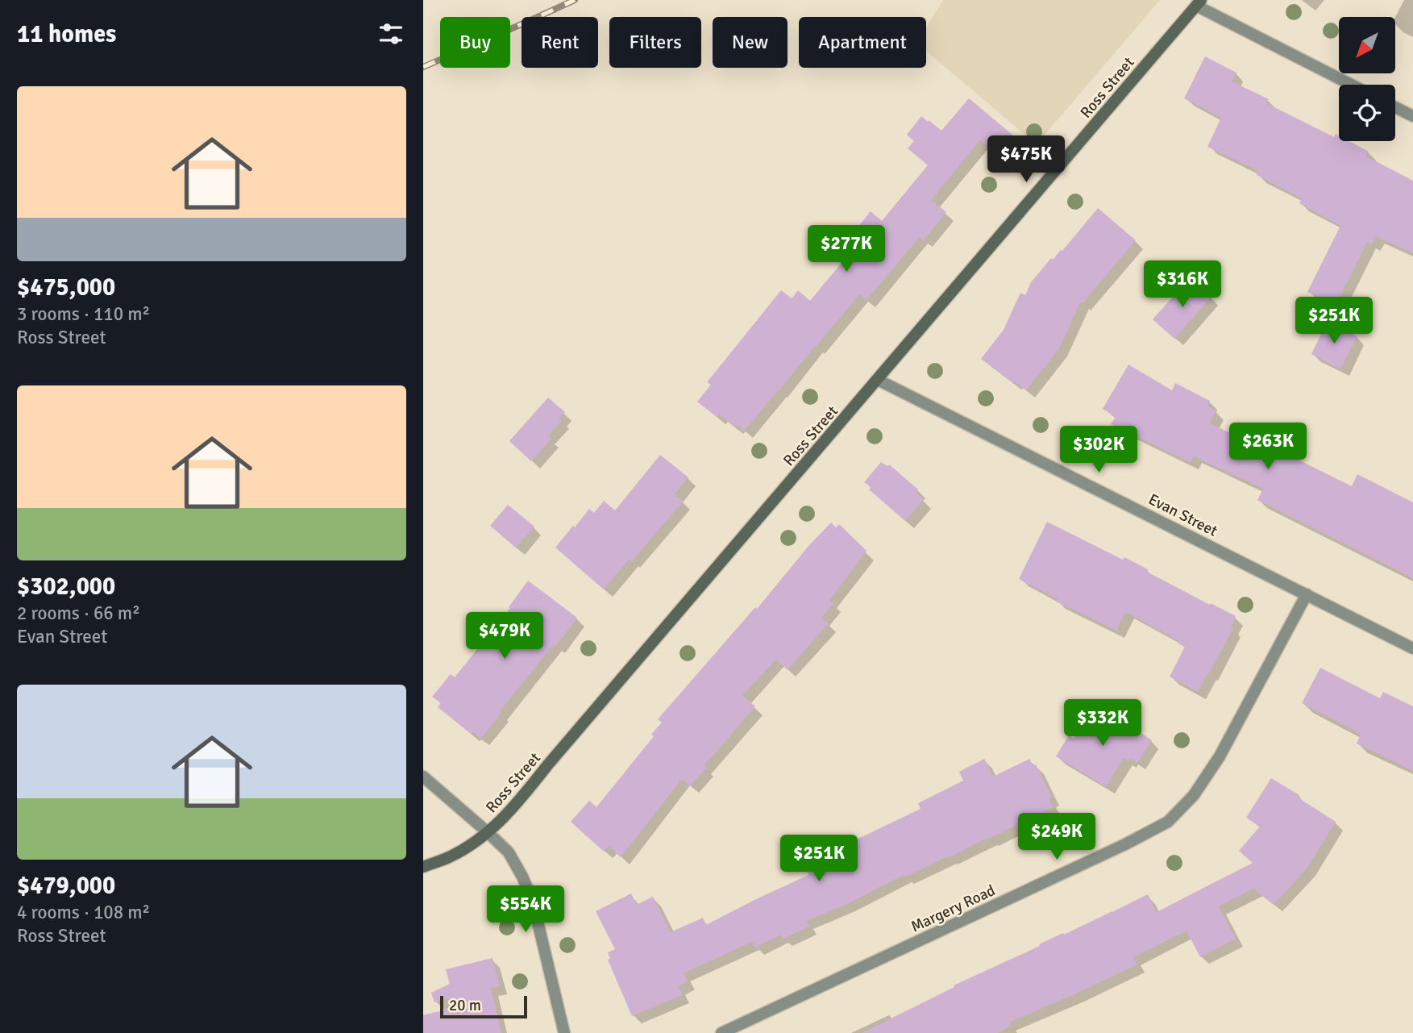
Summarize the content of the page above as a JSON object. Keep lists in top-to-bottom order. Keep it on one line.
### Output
{"streets":{"street":["Ross Street","Evan Street","Margery Road"]},"crossings":[["Ross Street","Evan Street"],["Evan Street","Margery Road"]],"scale_bar":"20 m","north":"bottom left","page":{"heading":"11 homes","chip":["Buy","Rent","Filters","New","Apartment"],"list":[{"name":"$475,000","note":"3 rooms · 110 m² · Ross Street"},{"name":"$302,000","note":"2 rooms · 66 m² · Evan Street"},{"name":"$479,000","note":"4 rooms · 108 m² · Ross Street"}],"price":["$475K","$277K","$316K","$251K","$263K","$302K","$479K","$332K","$249K","$251K","$554K"],"scale":"20 m"}}
